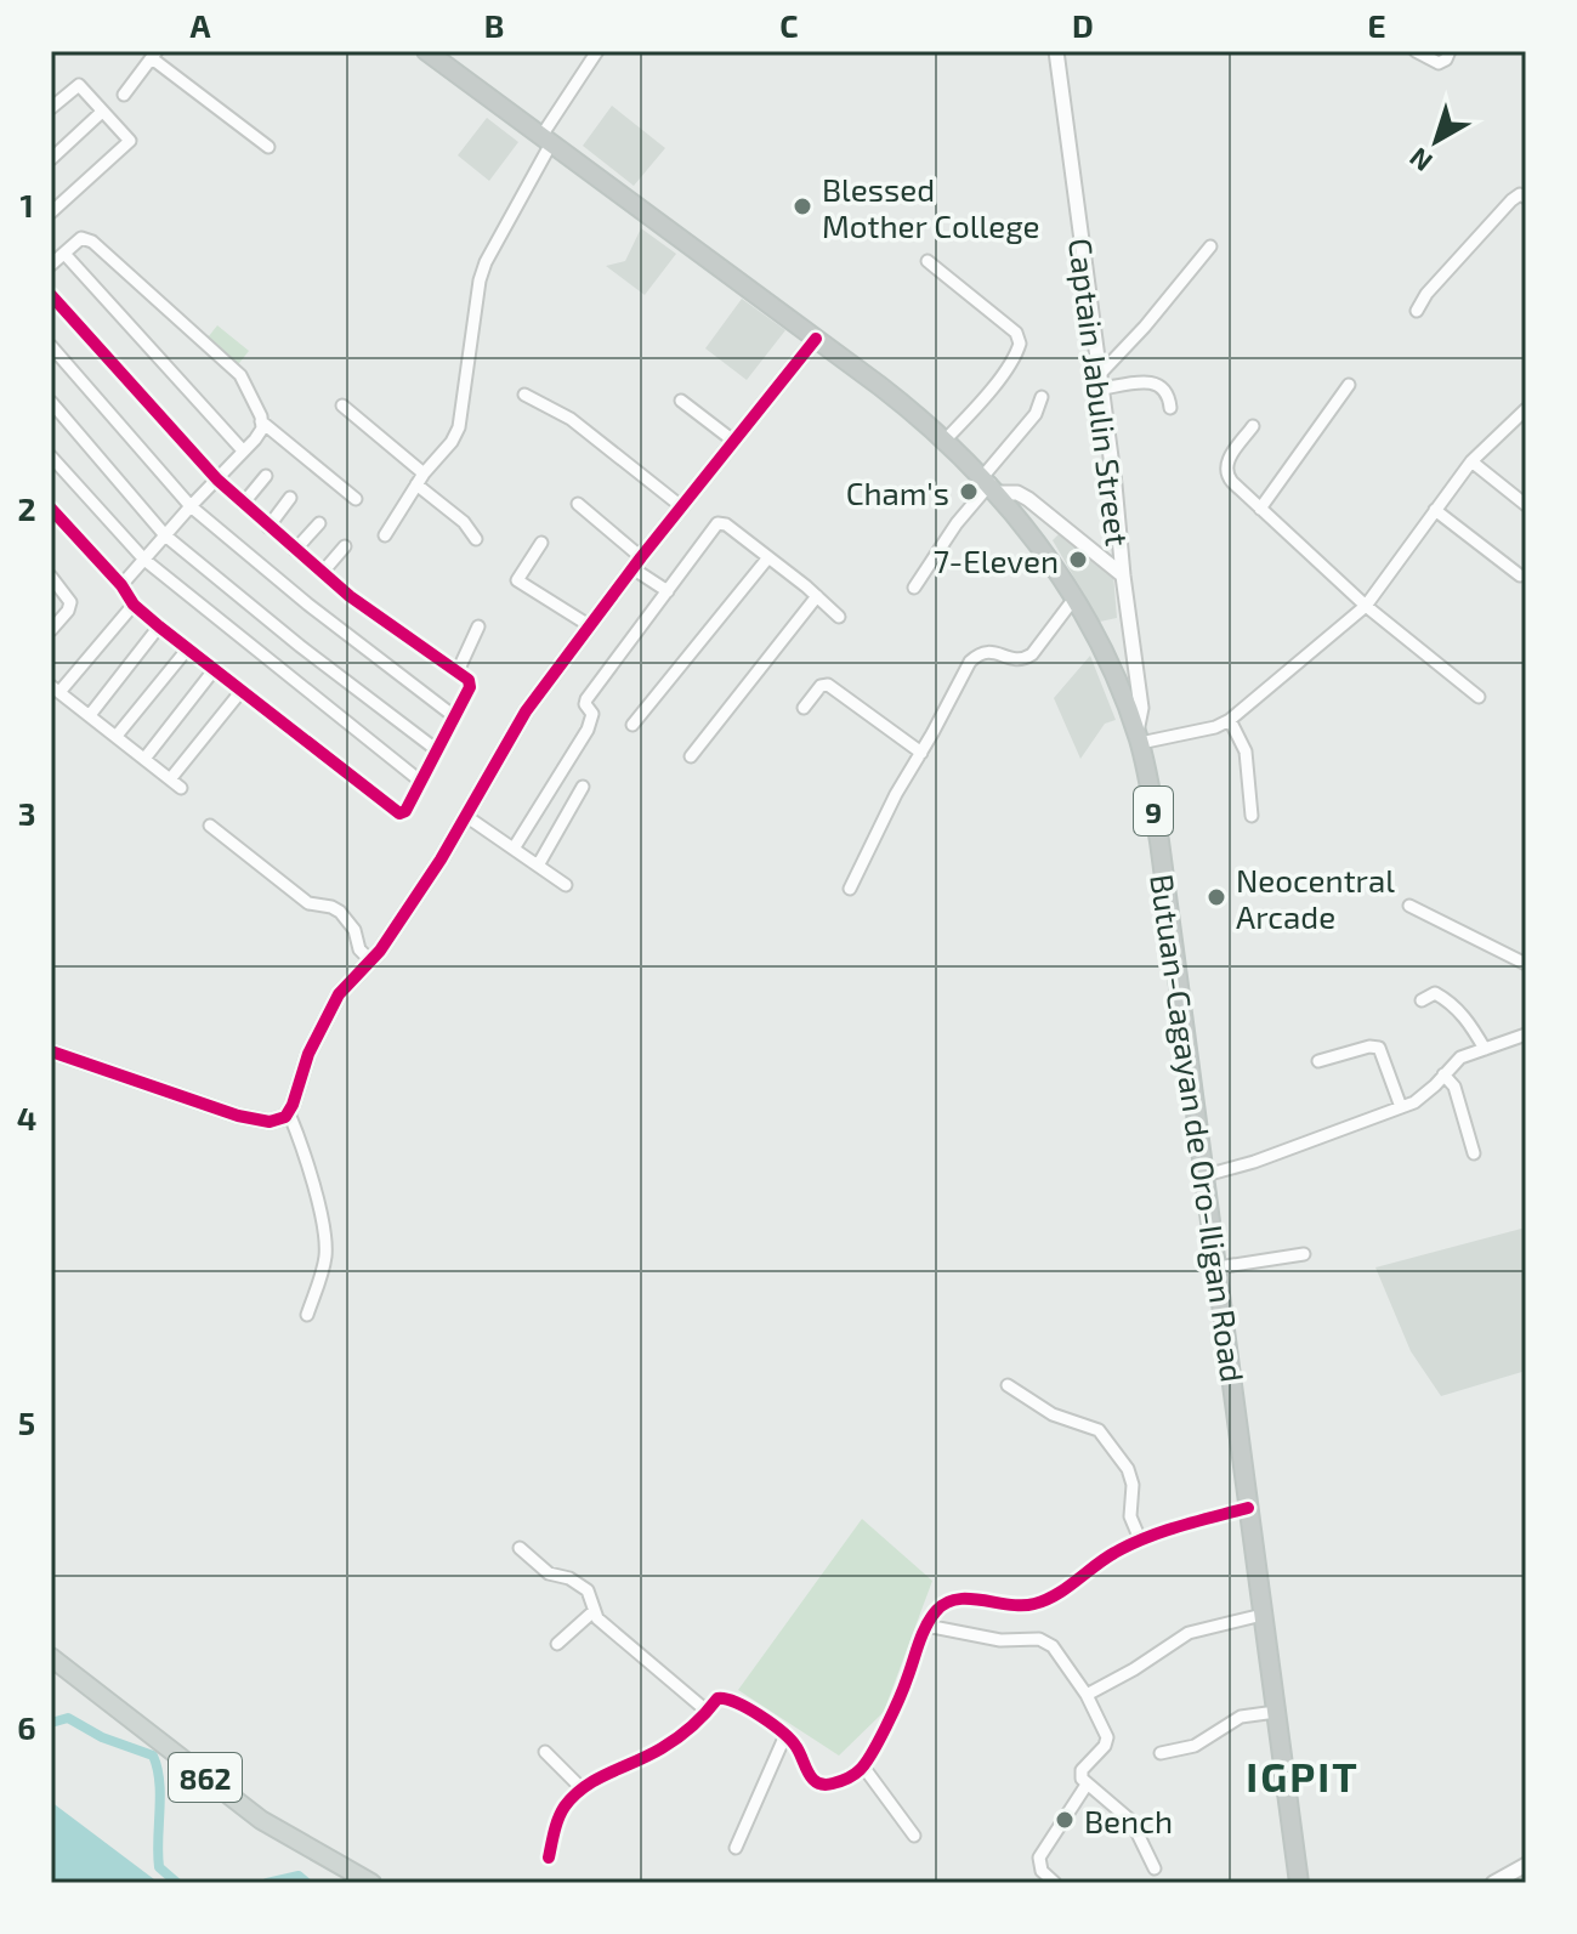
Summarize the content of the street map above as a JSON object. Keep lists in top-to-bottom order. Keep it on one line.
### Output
{"streets":{"highway":["9","Butuan-Cagayan de Oro-Iligan Road"],"main road":["862"],"street":["Captain Jabulin Street"]},"crossings":[["Captain Jabulin Street","Butuan-Cagayan de Oro-Iligan Road"]],"districts":["IGPIT"],"places":["Blessed Mother College","Cham's","7-Eleven","Neocentral Arcade","Bench"],"north":"bottom left","grid":{"columns":["A","B","C","D","E"],"rows":["1","2","3","4","5","6"]}}
